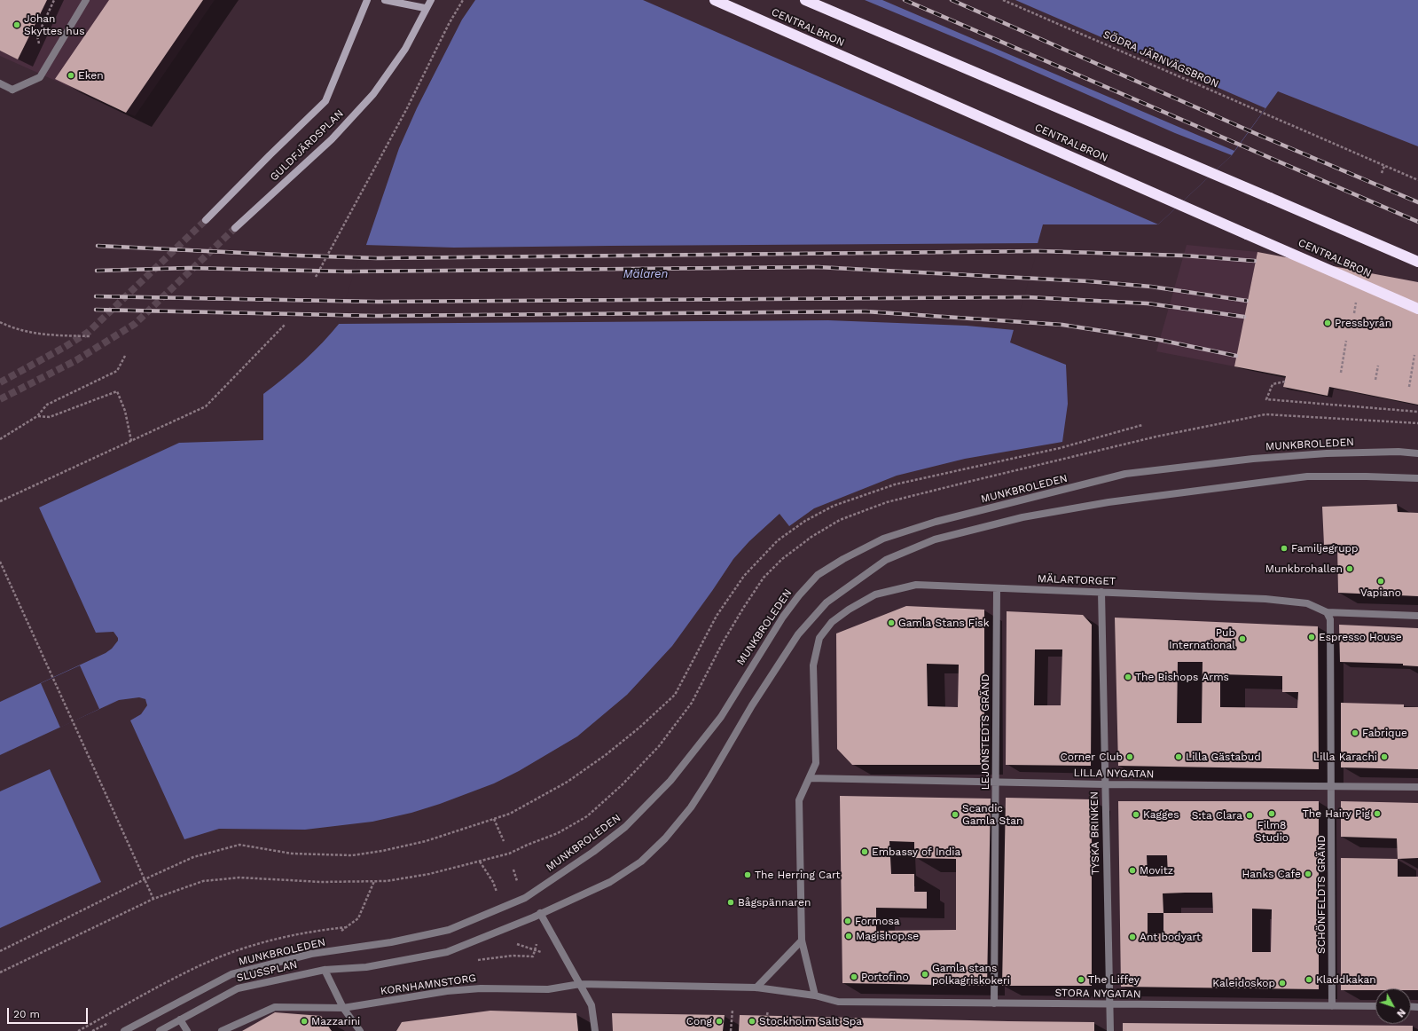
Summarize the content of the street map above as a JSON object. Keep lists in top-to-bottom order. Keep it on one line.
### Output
{"streets":{"highway":["CENTRALBRON"],"main road":["GULDFJÄRDSPLAN"],"street":["MUNKBROLEDEN","MÄLARTORGET","LEJONSTEDTS GRÄND","LILLA NYGATAN","TYSKA BRINKEN","SCHÖNFELDTS GRÄND","SLUSSPLAN","KORNHAMNSTORG","STORA NYGATAN"],"path":["SÖDRA JÄRNVÄGSBRON"]},"crossings":[["MUNKBROLEDEN","SLUSSPLAN"],["MÄLARTORGET","LEJONSTEDTS GRÄND"],["MÄLARTORGET","LILLA NYGATAN"],["MÄLARTORGET","TYSKA BRINKEN"],["MÄLARTORGET","SCHÖNFELDTS GRÄND"],["LEJONSTEDTS GRÄND","LILLA NYGATAN"],["LEJONSTEDTS GRÄND","STORA NYGATAN"],["LILLA NYGATAN","TYSKA BRINKEN"],["LILLA NYGATAN","SCHÖNFELDTS GRÄND"],["TYSKA BRINKEN","STORA NYGATAN"],["SCHÖNFELDTS GRÄND","STORA NYGATAN"],["KORNHAMNSTORG","STORA NYGATAN"]],"water":["Mälaren"],"places":["Johan Skyttes hus","Eken","Pressbyrån","Familjegrupp","Munkbrohallen","Vapiano","Gamla Stans Fisk","Espresso House","Pub International","The Bishops Arms","Fabrique","Corner Club","Lilla Gästabud","Lilla Karachi","Film8 Studio","The Hairy Pig","Scandic Gamla Stan","Kagges","S:ta Clara","Embassy of India","Movitz","Hanks Cafe","The Herring Cart","Bågspännaren","Formosa","Magishop.se","Ant bodyart","Gamla stans polkagriskokeri","Portofino","The Liffey","Kladdkakan","Kaleidoskop","Mazzarini","Cong","Stockholm Salt Spa"],"scale_bar":"20 m","north":"bottom right"}
